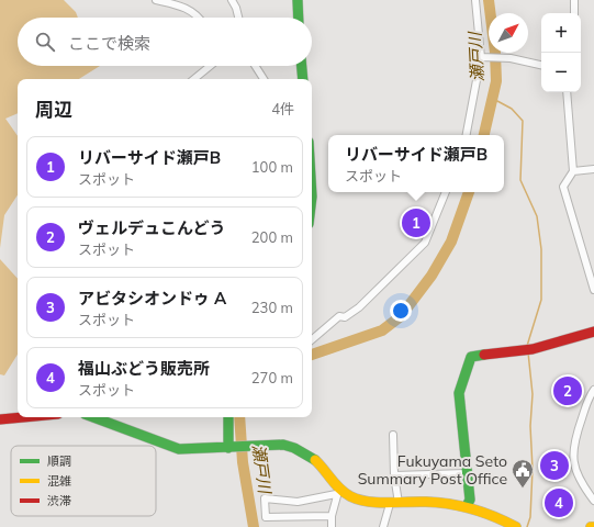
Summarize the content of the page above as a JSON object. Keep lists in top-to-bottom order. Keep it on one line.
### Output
{"water":["瀬戸川"],"places":{"public building":["Fukuyama Seto Summary Post Office"]},"legend":["順調","混雑","渋滞"],"north":"top right","page":{"map_buttons":["+","−"],"search":"ここで検索","heading":["周辺","4件"],"popup":["リバーサイド瀬戸B","スポット"],"list":[{"mark":"1","name":"リバーサイド瀬戸B","note":"スポット","value":"100 m"},{"mark":"2","name":"ヴェルデュこんどう","note":"スポット","value":"200 m"},{"mark":"3","name":"アビタシオンドゥ A","note":"スポット","value":"230 m"},{"mark":"4","name":"福山ぶどう販売所","note":"スポット","value":"270 m"}],"pins":["1","2","3","4"]}}
